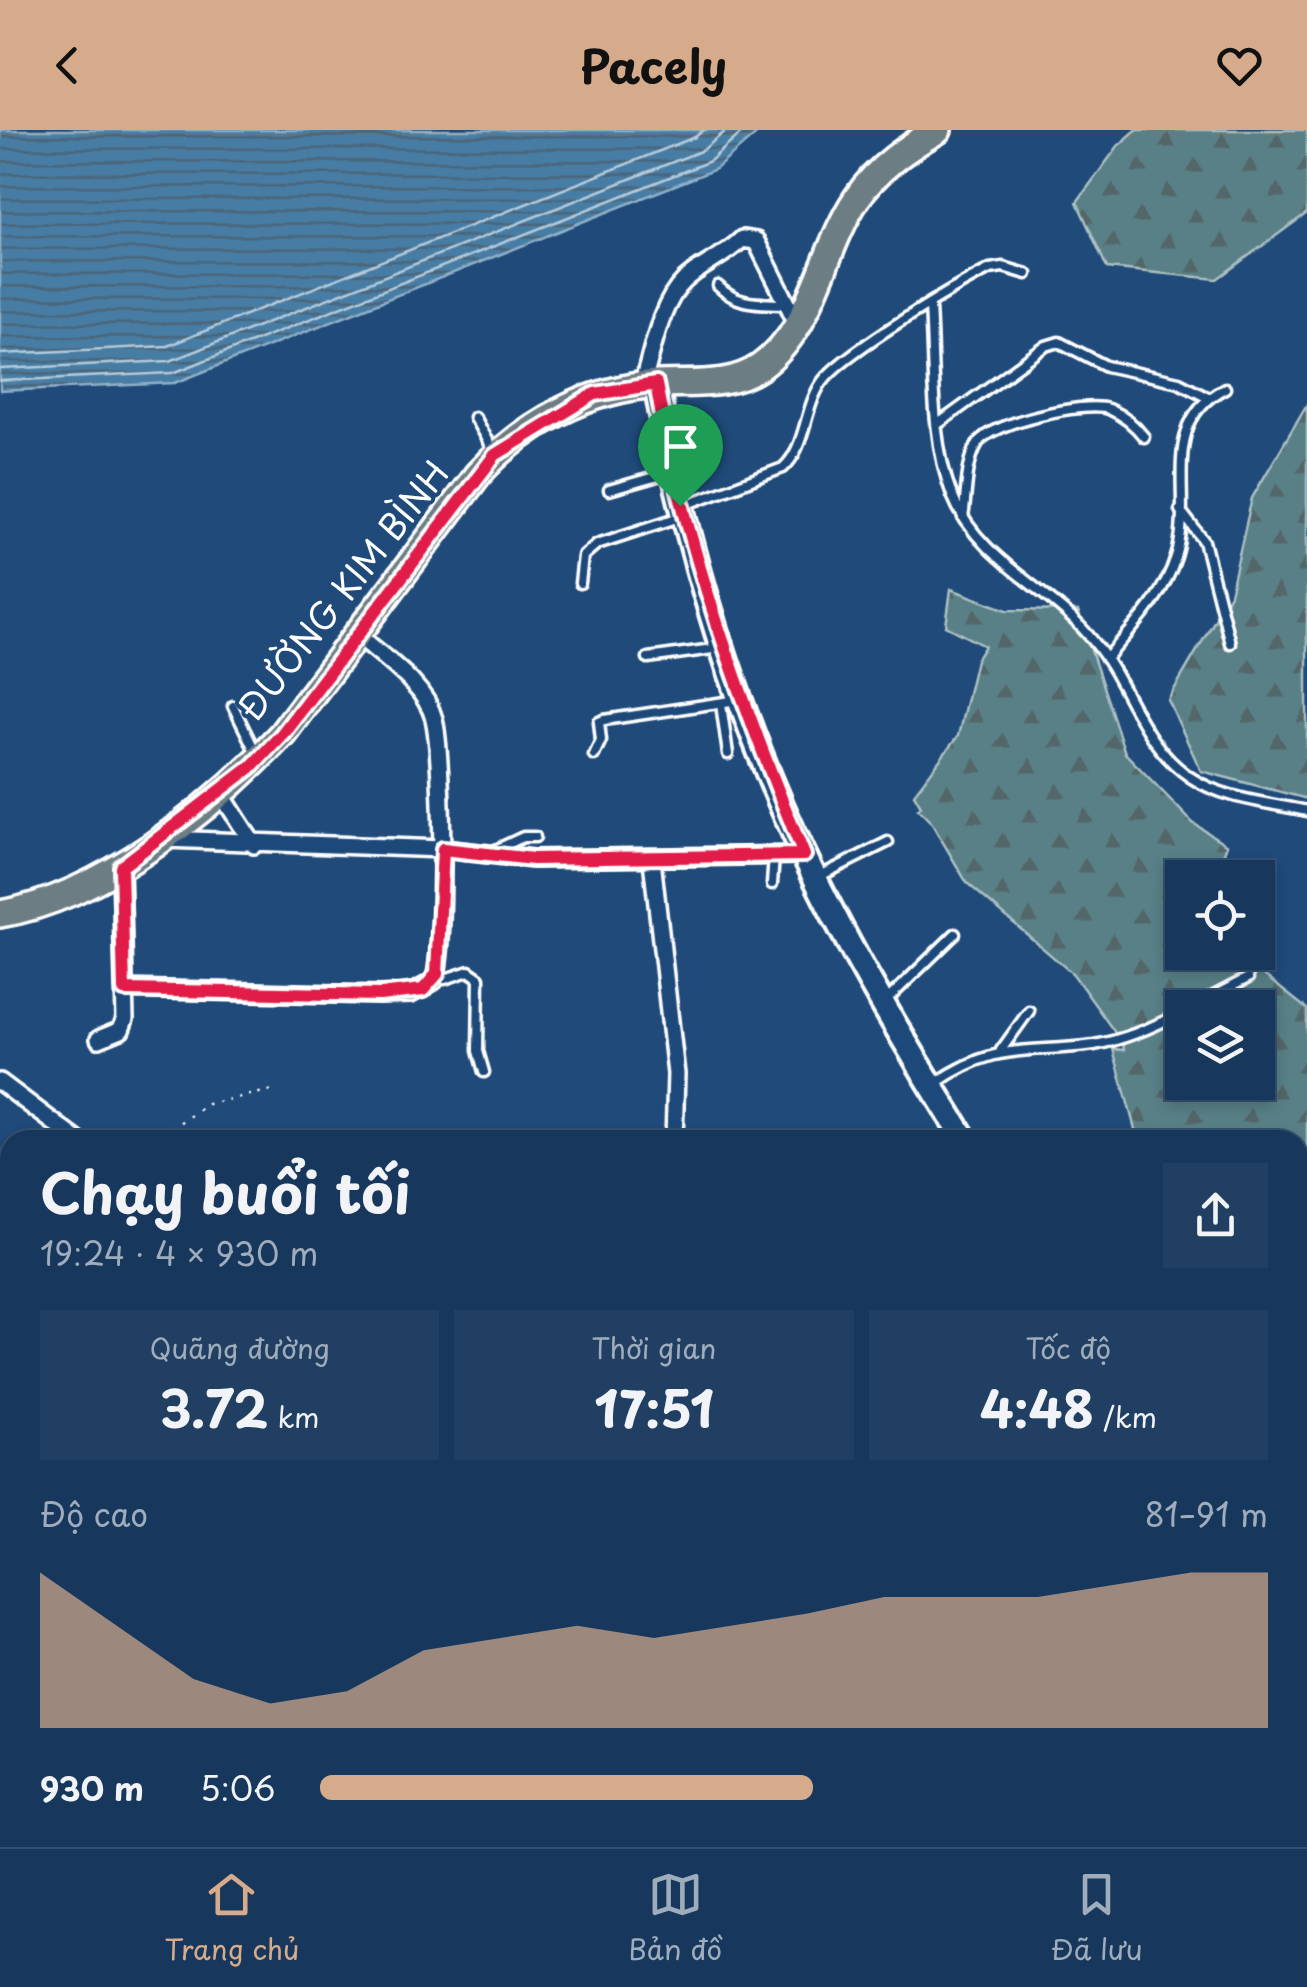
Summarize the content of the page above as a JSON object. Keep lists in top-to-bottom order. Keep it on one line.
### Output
{"streets":{"main road":["ĐƯỜNG KIM BÌNH"]},"page":{"header":"Pacely","heading":["Chạy buổi tối","19:24 · 4 × 930 m"],"stats":[["Quãng đường","3.72 km"],["Thời gian","17:51"],["Tốc độ","4:48 /km"]],"chart":["Độ cao","81–91 m"],"list":[{"name":"930 m","note":"5:06"}],"tabs":["Trang chủ","Bản đồ","Đã lưu"]}}
